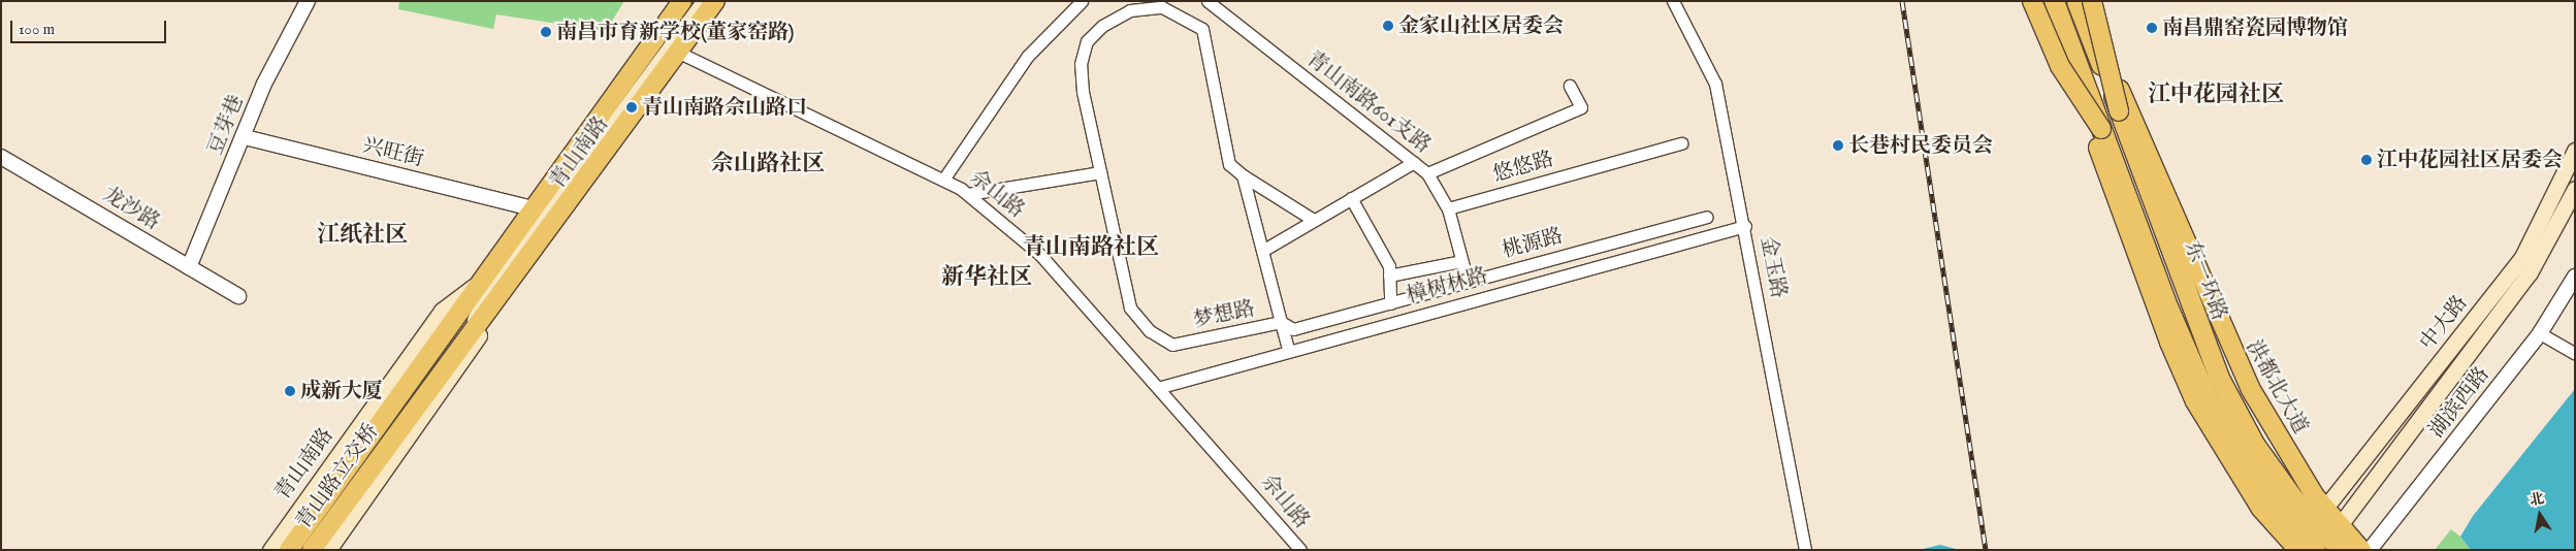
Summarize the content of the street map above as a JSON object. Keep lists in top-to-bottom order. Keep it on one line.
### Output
{"streets":{"highway":["东一环路"],"main road":["青山南路","中大路","洪都北大道","青山路立交桥"],"street":["青山南路601支路","豆芽巷","兴旺街","悠悠路","佘山路","龙沙路","桃源路","金玉路","樟树林路","梦想路","湖滨西路"]},"crossings":[["豆芽巷","兴旺街"],["豆芽巷","龙沙路"],["兴旺街","青山南路"],["青山南路","佘山路"],["青山南路","青山路立交桥"],["佘山路","樟树林路"],["桃源路","梦想路"],["金玉路","樟树林路"],["中大路","洪都北大道"]],"districts":["江中花园社区","佘山路社区","江纸社区","青山南路社区","新华社区"],"places":["金家山社区居委会","南昌鼎窑瓷园博物馆","南昌市育新学校(董家窑路)","青山南路佘山路口","长巷村民委员会","江中花园社区居委会","成新大厦"],"scale_bar":"100 m","north":"top"}
